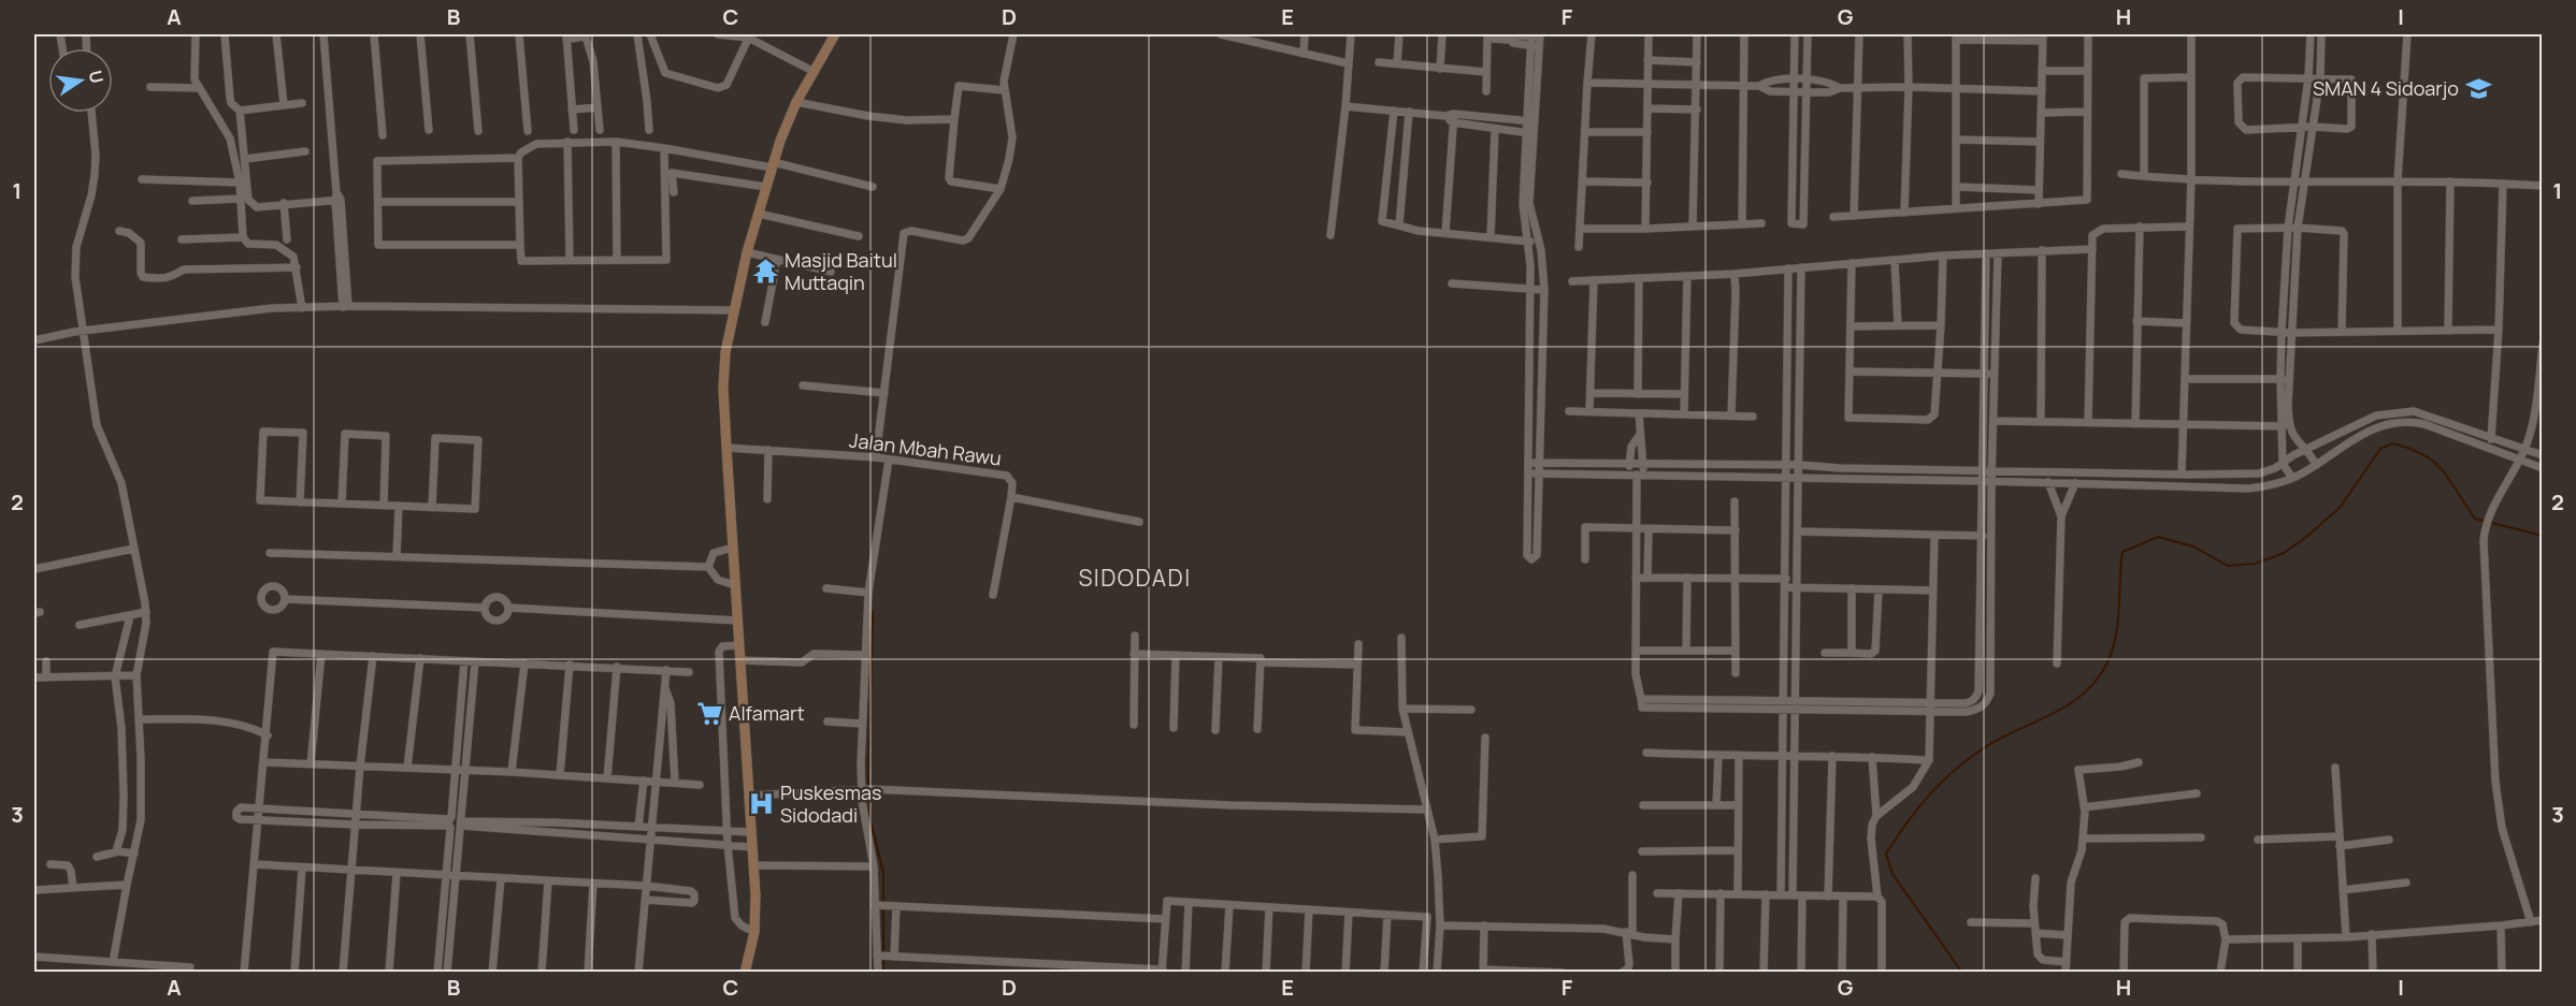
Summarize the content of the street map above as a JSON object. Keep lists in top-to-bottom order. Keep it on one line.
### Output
{"streets":{"street":["Jalan Mbah Rawu"]},"districts":["SIDODADI"],"places":{"school or university":["SMAN 4 Sidoarjo"],"temple":["Masjid Baitul Muttaqin"],"supermarket":["Alfamart"],"hospital":["Puskesmas Sidodadi"]},"north":"right","grid":{"columns":["A","B","C","D","E","F","G","H","I"],"rows":["1","2","3"]}}
